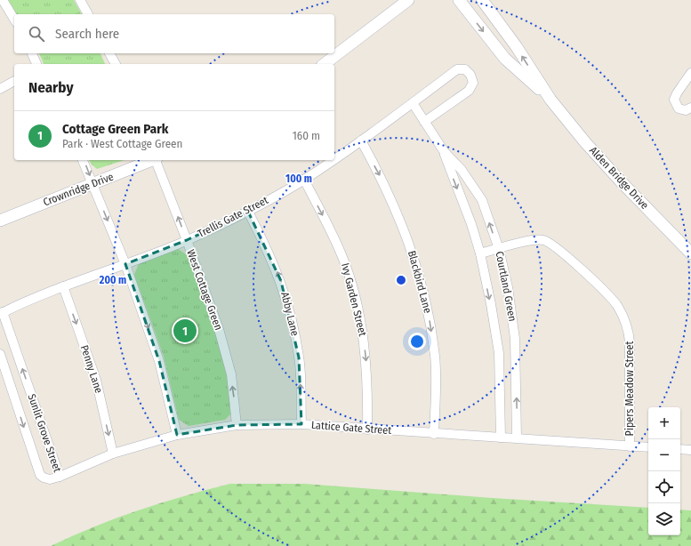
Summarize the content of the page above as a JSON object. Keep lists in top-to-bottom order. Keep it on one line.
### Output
{"streets":{"street":["Alden Bridge Drive","Crownridge Drive","Trellis Gate Street","Blackbird Lane","Courtland Green","West Cottage Green","Ivy Garden Street","Abby Lane","Penny Lane","Pipers Meadow Street","Lattice Gate Street","Sunlit Grove Street"]},"crossings":[["Trellis Gate Street","Blackbird Lane"],["Trellis Gate Street","Courtland Green"],["Trellis Gate Street","West Cottage Green"],["Trellis Gate Street","Ivy Garden Street"],["Trellis Gate Street","Abby Lane"],["Trellis Gate Street","Penny Lane"],["Trellis Gate Street","Sunlit Grove Street"],["Blackbird Lane","Lattice Gate Street"],["Courtland Green","Pipers Meadow Street"],["Courtland Green","Lattice Gate Street"],["West Cottage Green","Lattice Gate Street"],["Ivy Garden Street","Lattice Gate Street"],["Abby Lane","Lattice Gate Street"],["Penny Lane","Lattice Gate Street"],["Pipers Meadow Street","Lattice Gate Street"],["Lattice Gate Street","Sunlit Grove Street"]],"one_way":["Blackbird Lane","Ivy Garden Street","Abby Lane"],"page":{"search":"Search here","heading":"Nearby","list":[{"mark":"1","name":"Cottage Green Park","note":"Park · West Cottage Green","value":"160 m"}],"pins":"1","map_buttons":["+","−"]},"rings":["100 m","200 m"]}
